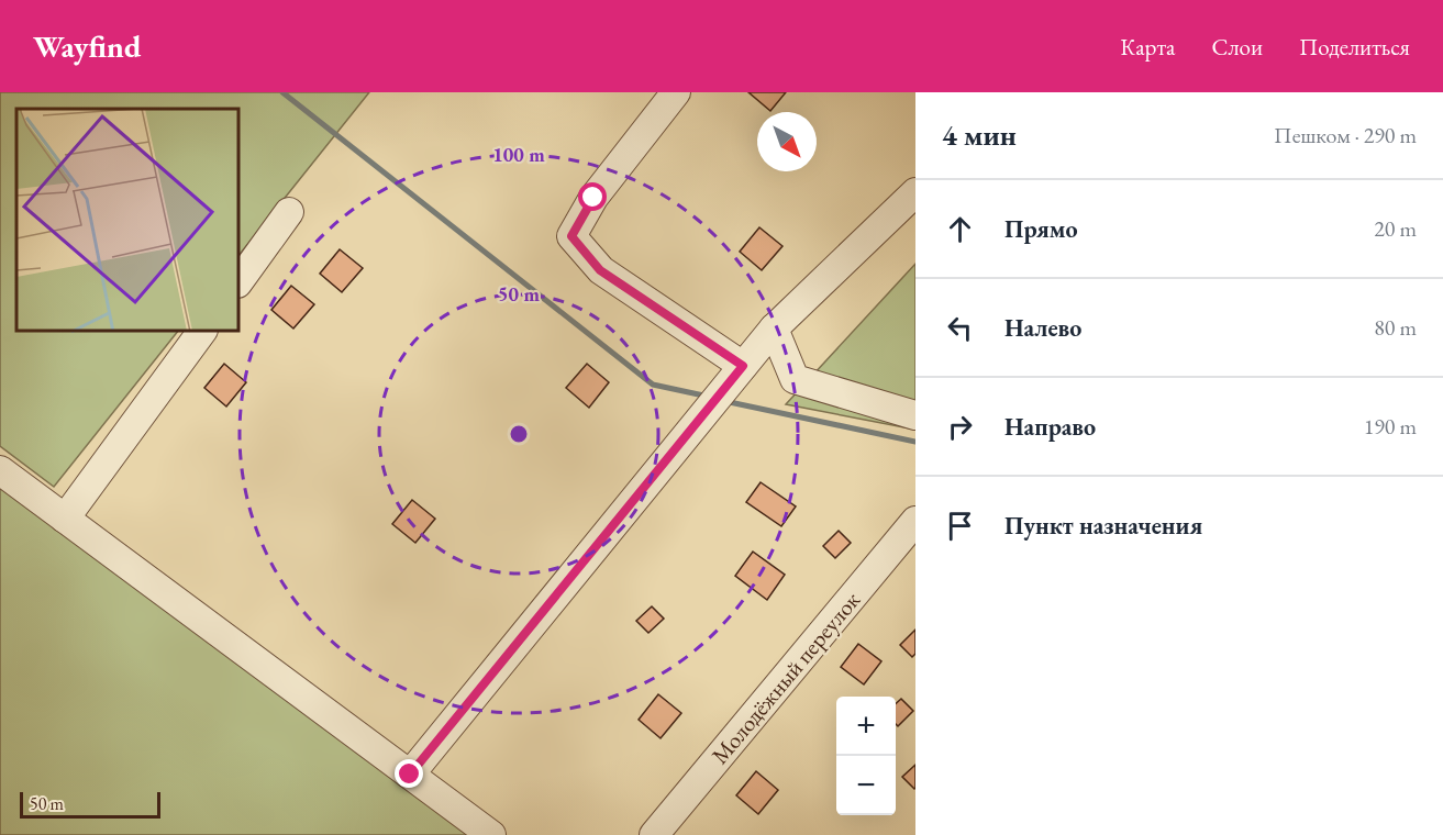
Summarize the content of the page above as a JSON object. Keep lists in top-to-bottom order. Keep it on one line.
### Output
{"streets":{"street":["Молодёжный переулок"]},"scale_bar":"50 m","north":"bottom right","page":{"header":"Wayfind","nav":["Карта","Слои","Поделиться"],"heading":["4 мин","Пешком · 290 m"],"list":[["Прямо","20 m"],["Налево","80 m"],["Направо","190 m"],"Пункт назначения"],"map_buttons":["+","−"],"scale":"50 m"},"rings":["100 m","50 m"]}
